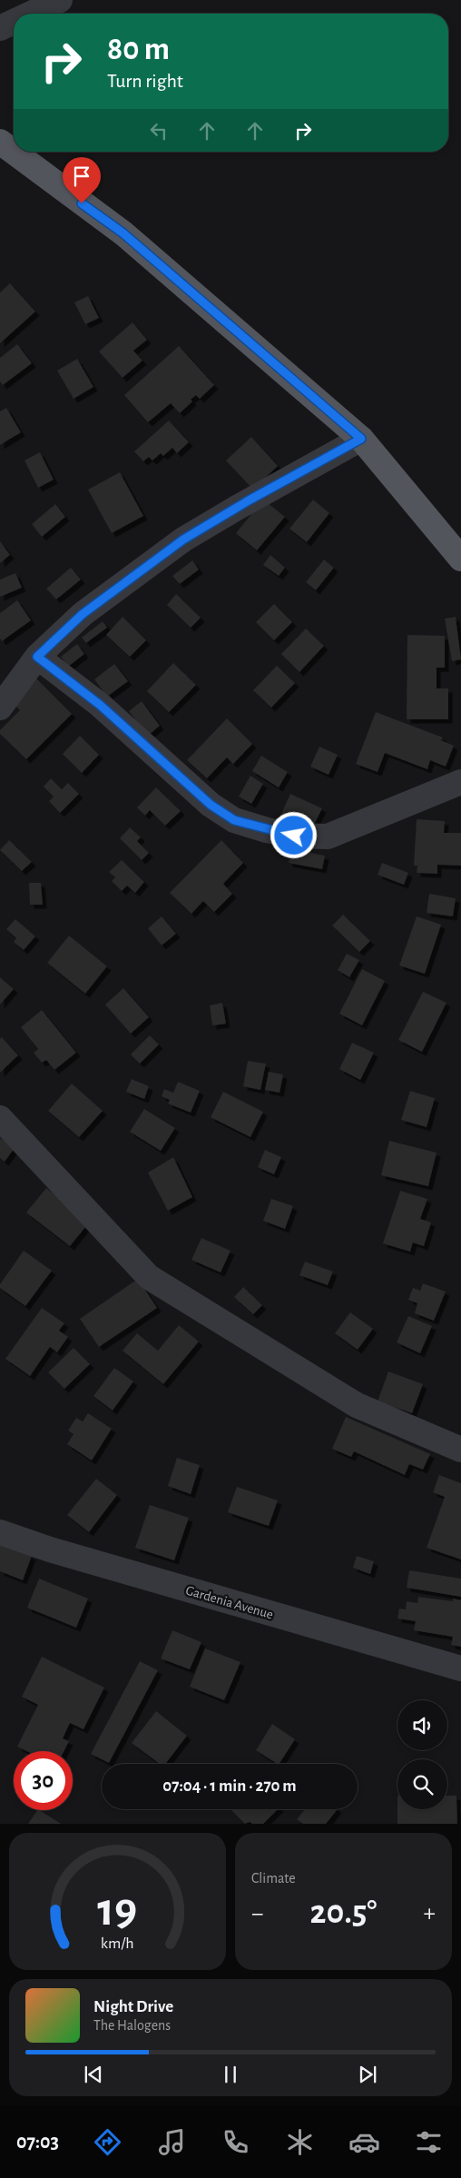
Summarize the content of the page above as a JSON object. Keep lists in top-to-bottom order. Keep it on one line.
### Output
{"streets":{"street":["Gardenia Avenue"]},"page":{"turn":["80 m","Turn right"],"limit":"30","trip":"07:04 · 1 min · 270 m","tile":"Climate","heat":["−","20.5°","+"],"song":["Night Drive","The Halogens"],"tabs":"07:03","gauge":["19","km/h"]}}
